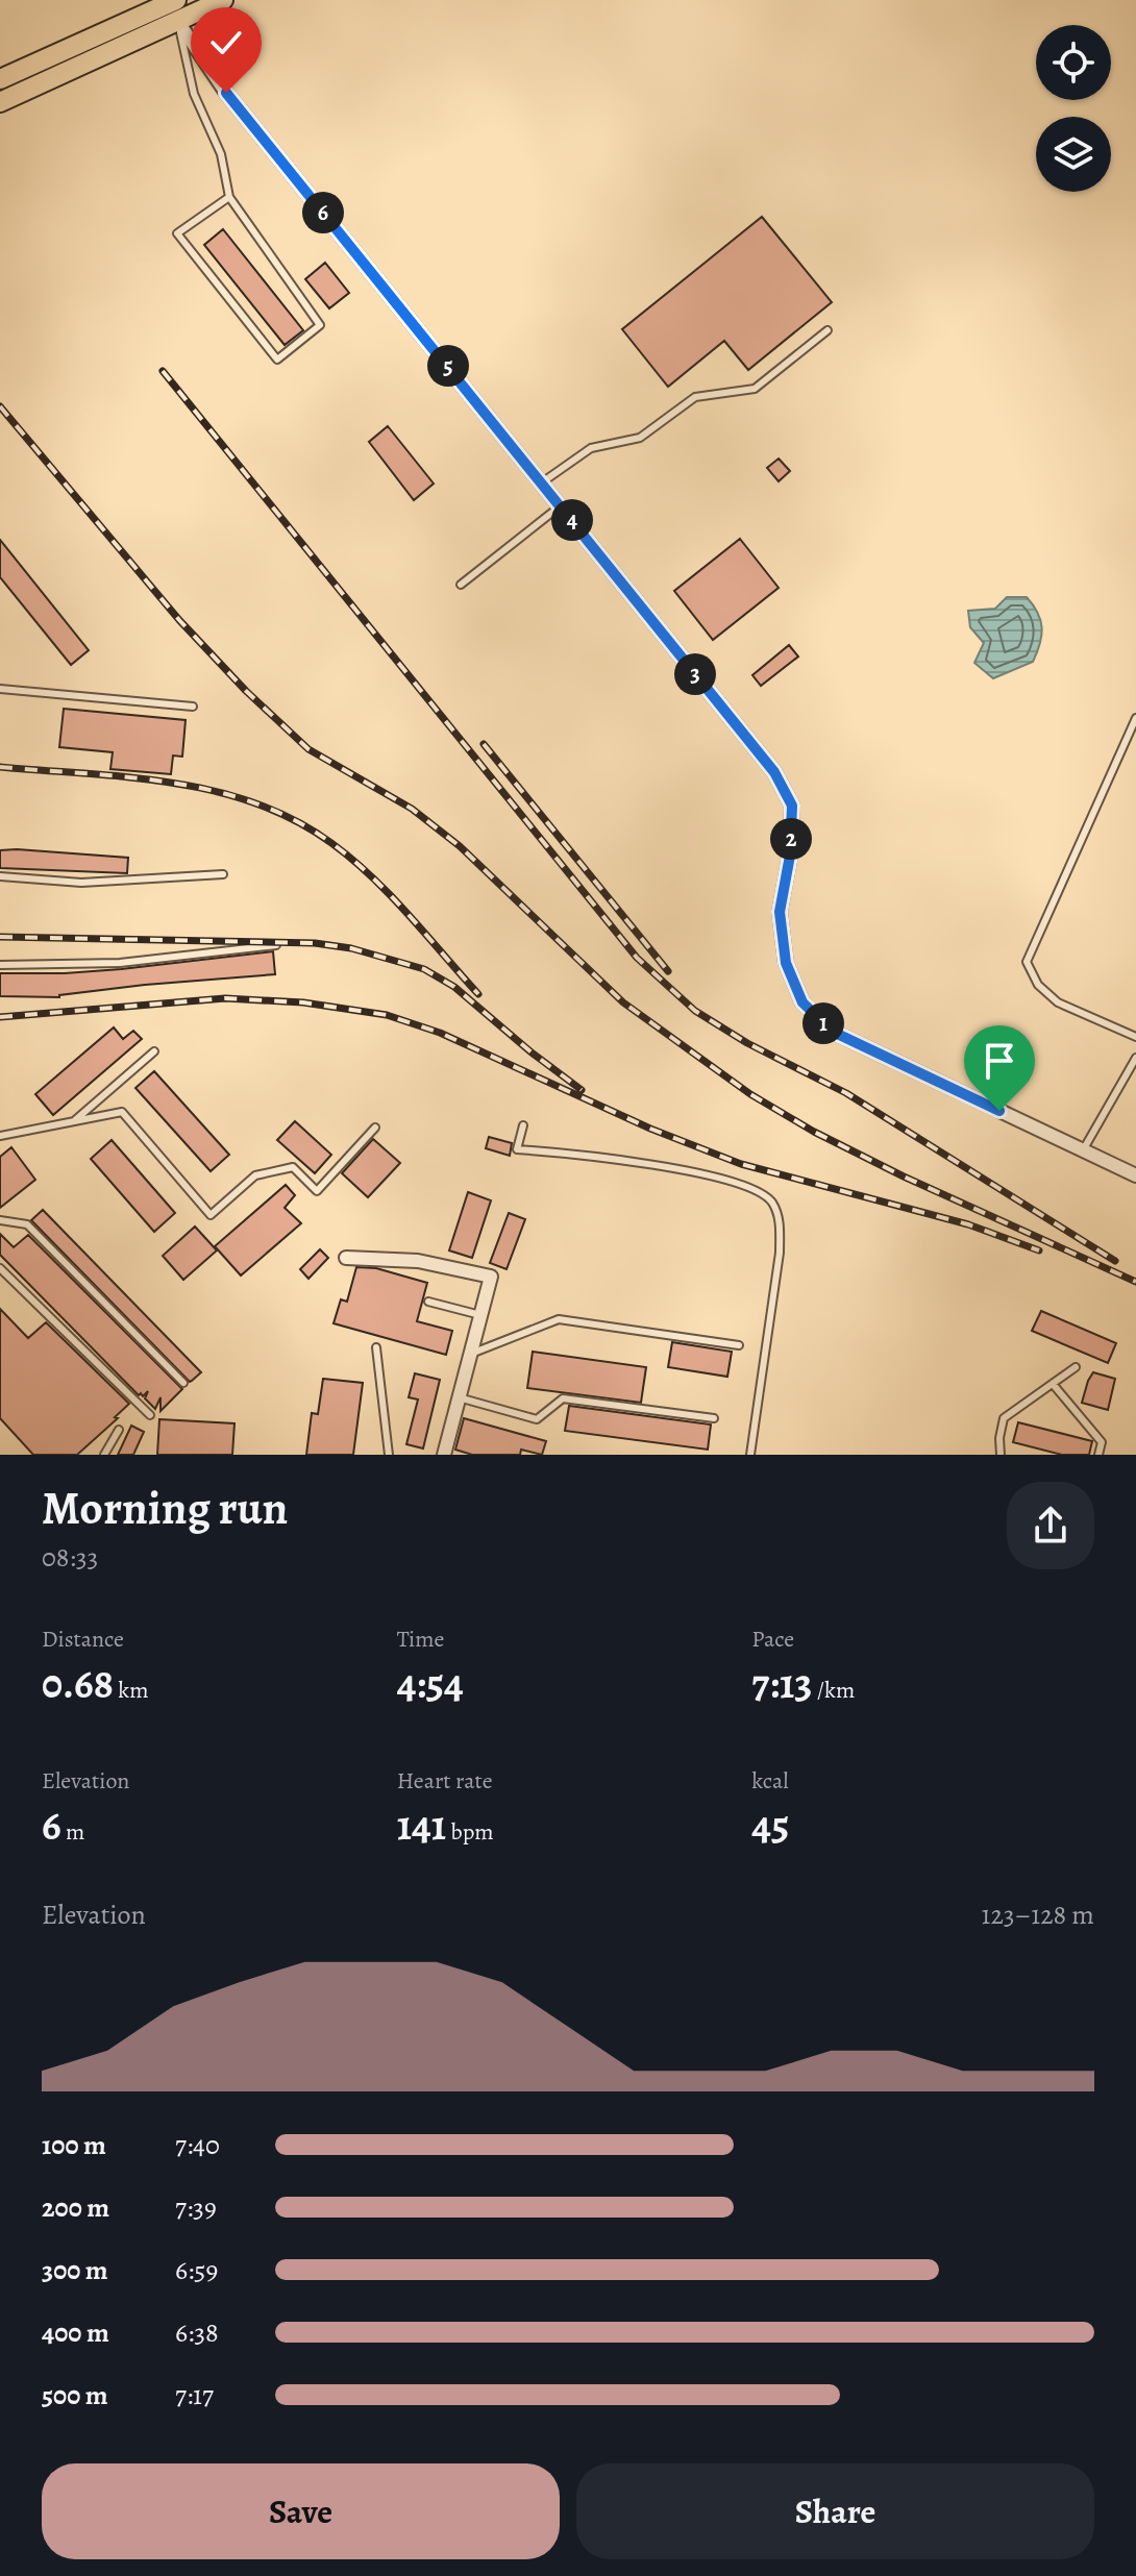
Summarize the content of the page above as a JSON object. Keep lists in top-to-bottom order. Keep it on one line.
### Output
{"page":{"pins":["6","5","4","3","2","1"],"heading":["Morning run","08:33"],"stats":[["Distance","0.68 km"],["Time","4:54"],["Pace","7:13 /km"],["Elevation","6 m"],["Heart rate","141 bpm"],["kcal","45"]],"chart":["Elevation","123–128 m"],"list":[{"name":"100 m","note":"7:40"},{"name":"200 m","note":"7:39"},{"name":"300 m","note":"6:59"},{"name":"400 m","note":"6:38"},{"name":"500 m","note":"7:17"}],"buttons":["Save","Share"]}}
